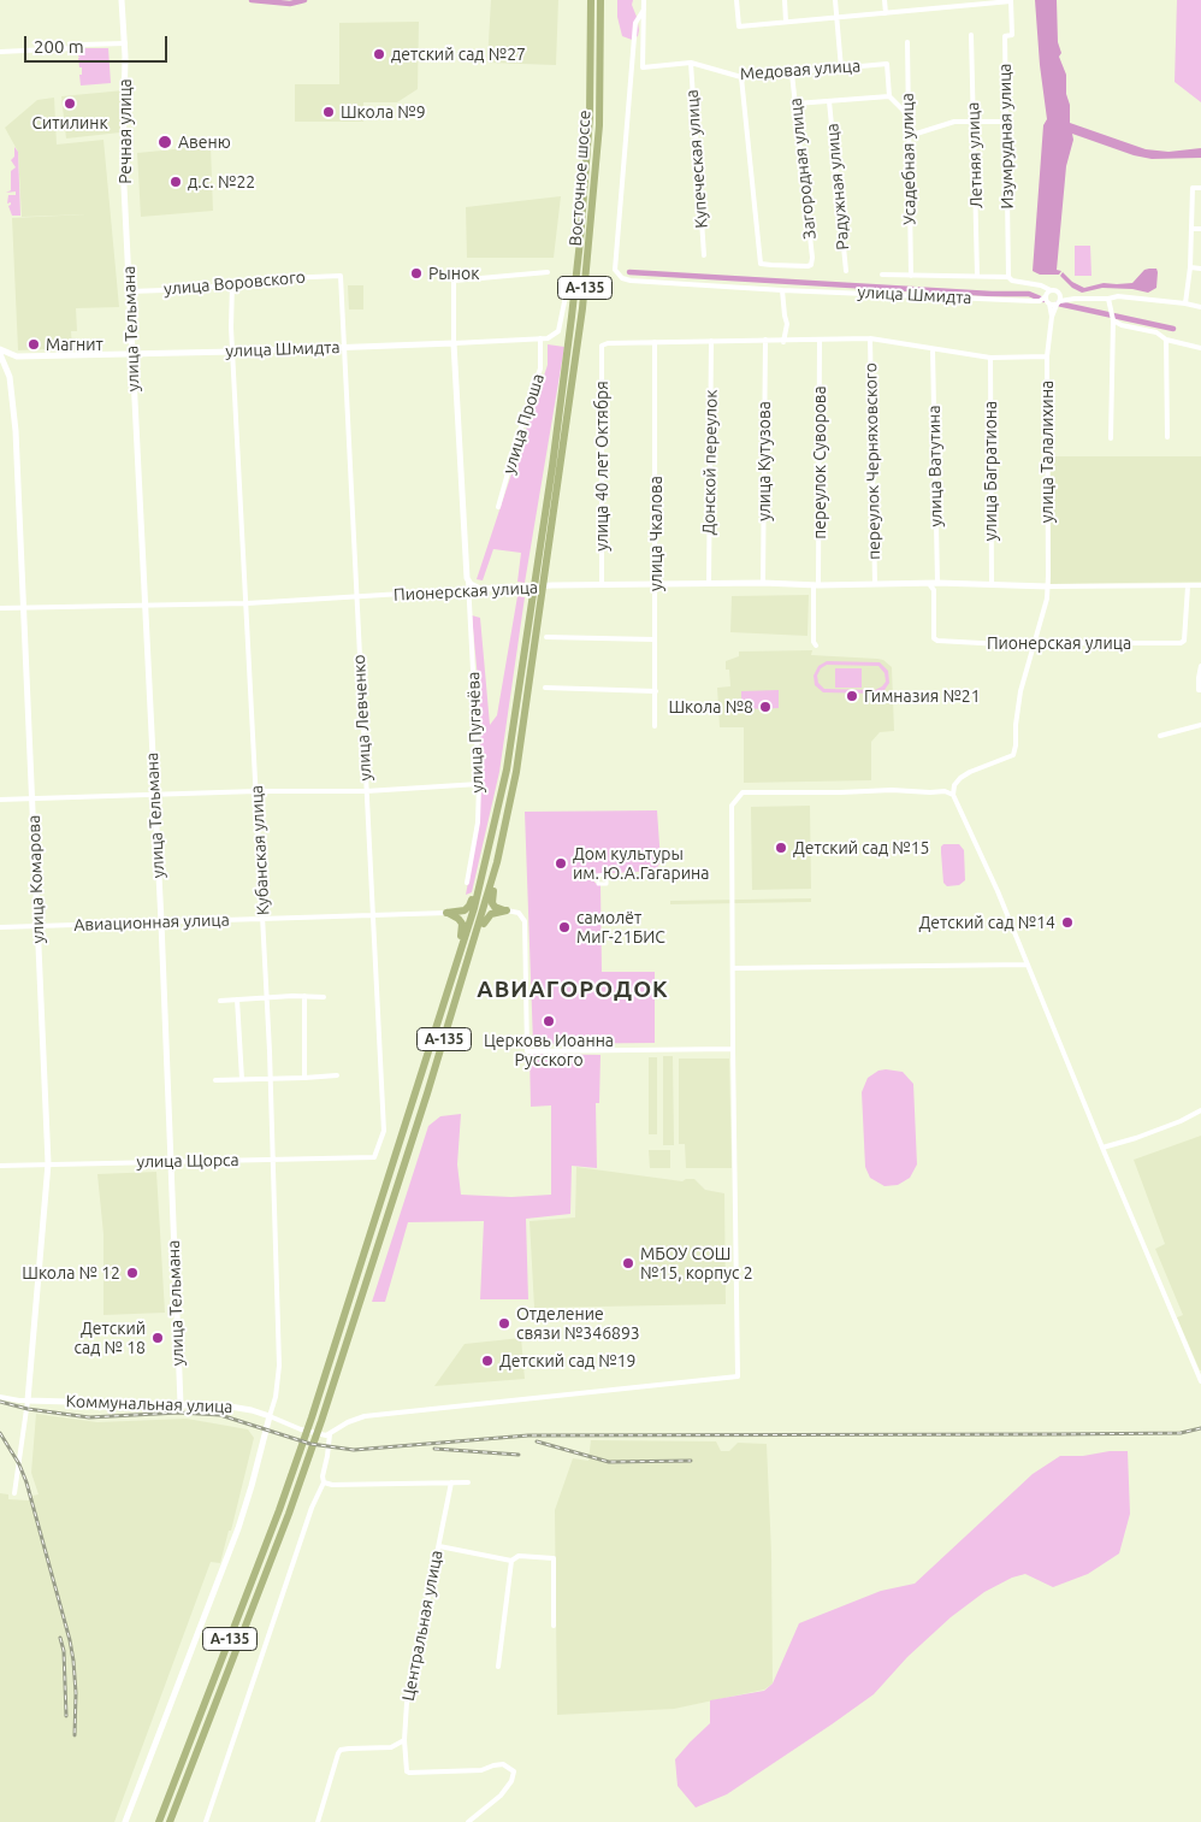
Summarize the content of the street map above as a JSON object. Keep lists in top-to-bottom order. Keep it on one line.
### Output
{"streets":{"highway":["Восточное шоссе","А-135"],"street":["Медовая улица","Речная улица","Изумрудная улица","Летняя улица","Купеческая улица","Усадебная улица","Загородная улица","Радужная улица","улица Воровского","улица Шмидта","улица Тельмана","улица Проша","улица Талалихина","улица Кутузова","переулок Черняховского","Донской переулок","переулок Суворова","улица 40 лет Октября","улица Ватутина","улица Багратиона","улица Чкалова","Пионерская улица","улица Левченко","улица Пугачёва","Кубанская улица","улица Комарова","Авиационная улица","улица Щорса","Коммунальная улица","Центральная улица"]},"crossings":[["Медовая улица","Купеческая улица"],["Медовая улица","Загородная улица"],["Медовая улица","улица Шмидта"],["Речная улица","улица Тельмана"],["Восточное шоссе","А-135"],["улица Воровского","улица Тельмана"],["улица Воровского","улица Левченко"],["улица Воровского","Кубанская улица"],["улица Шмидта","улица Тельмана"],["улица Шмидта","улица Проша"],["улица Шмидта","улица Левченко"],["улица Шмидта","улица Пугачёва"],["улица Шмидта","Кубанская улица"],["улица Шмидта","улица Комарова"],["улица Тельмана","Пионерская улица"],["улица Тельмана","Авиационная улица"],["улица Тельмана","улица Щорса"],["улица Тельмана","Коммунальная улица"],["улица Талалихина","Пионерская улица"],["улица Кутузова","Пионерская улица"],["переулок Черняховского","Пионерская улица"],["Донской переулок","Пионерская улица"],["переулок Суворова","Пионерская улица"],["улица 40 лет Октября","улица Чкалова"],["улица 40 лет Октября","Пионерская улица"],["улица Ватутина","Пионерская улица"],["улица Багратиона","Пионерская улица"],["улица Чкалова","Пионерская улица"],["Пионерская улица","улица Левченко"],["Пионерская улица","улица Пугачёва"],["Пионерская улица","Кубанская улица"],["Пионерская улица","улица Комарова"],["улица Левченко","Авиационная улица"],["улица Левченко","улица Щорса"],["Кубанская улица","Авиационная улица"],["Кубанская улица","улица Щорса"],["Кубанская улица","Коммунальная улица"],["улица Комарова","Авиационная улица"],["улица Комарова","улица Щорса"],["улица Комарова","Коммунальная улица"]],"districts":["АВИАГОРОДОК"],"places":["детский сад №27","Ситилинк","Школа №9","Авеню","д.с. №22","Рынок","Магнит","Гимназия №21","Школа №8","Детский сад №15","Дом культуры им. Ю.А.Гагарина","Детский сад №14","самолёт МиГ-21БИС","Церковь Иоанна Русского","МБОУ СОШ №15, корпус 2","Школа № 12","Отделение связи №346893","Детский сад № 18","Детский сад №19"],"scale_bar":"200 m"}
